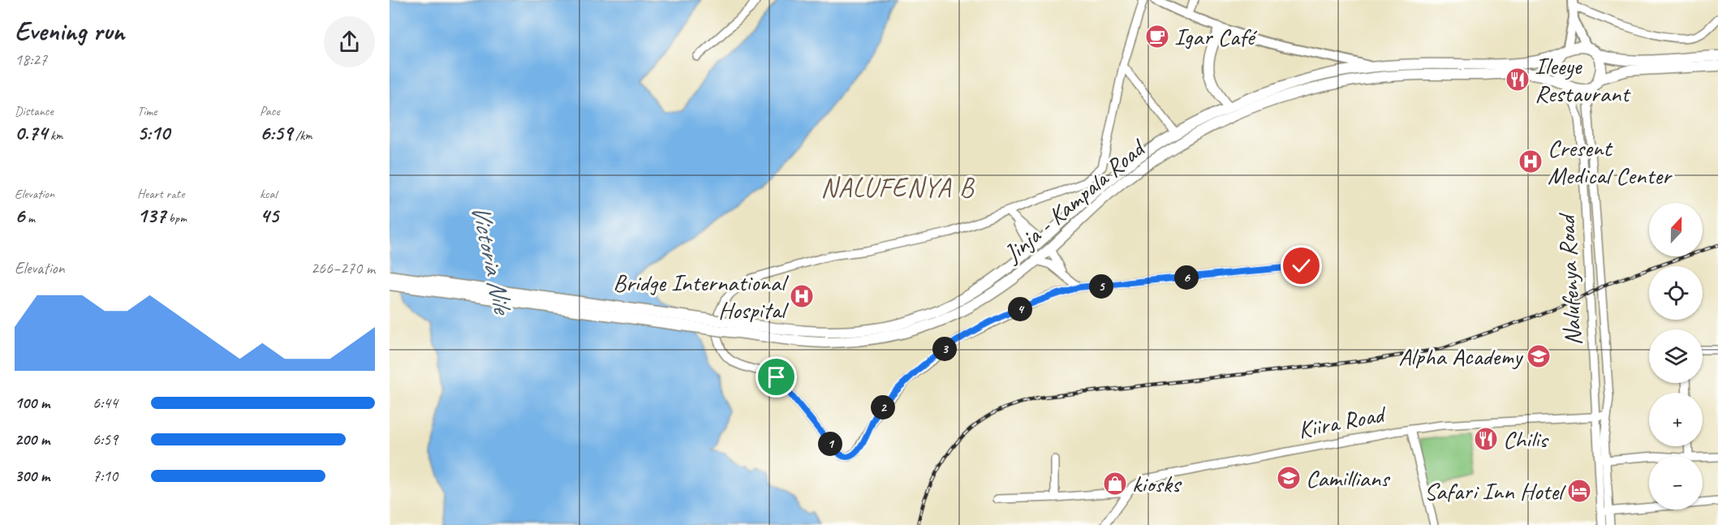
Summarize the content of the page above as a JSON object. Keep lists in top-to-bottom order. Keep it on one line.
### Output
{"streets":{"highway":["Jinja - Kampala Road"],"street":["Nalufenya Road","Kiira Road"]},"crossings":[["Jinja - Kampala Road","Nalufenya Road"],["Nalufenya Road","Kiira Road"]],"districts":["NALUFENYA B"],"water":["Victoria Nile"],"places":{"cafe":["Igar Café"],"restaurant":["Ileeye Restaurant","Chilis"],"hospital":["Cresent Medical Center","Bridge International Hospital"],"school or university":["Alpha Academy","Camillians"],"shop":["kiosks"],"hotel":["Safari Inn Hotel"]},"north":"top","page":{"heading":["Evening run","18:27"],"stats":[["Distance","0.74 km"],["Time","5:10"],["Pace","6:59 /km"],["Elevation","6 m"],["Heart rate","137 bpm"],["kcal","45"]],"map_buttons":["+","−"],"chart":["Elevation","266–270 m"],"pins":["6","5","4","3","2","1"],"list":[{"name":"100 m","note":"6:44"},{"name":"200 m","note":"6:59"},{"name":"300 m","note":"7:10"}]}}
